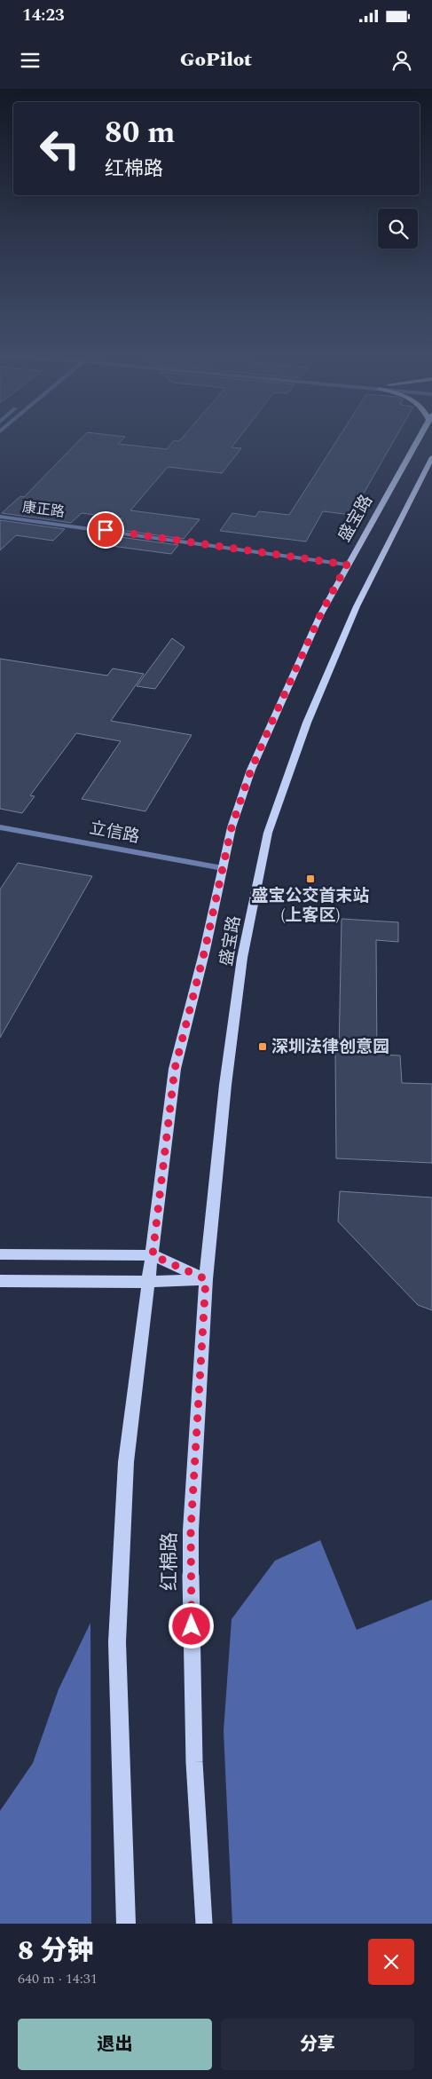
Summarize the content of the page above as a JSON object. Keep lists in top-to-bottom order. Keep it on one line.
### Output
{"streets":{"main road":["盛宝路","红棉路"],"street":["康正路","立信路"]},"crossings":[["康正路","盛宝路"],["盛宝路","立信路"],["盛宝路","红棉路"]],"places":{"transit":["盛宝公交首末站 (上客区)","深圳法律创意园"]},"page":{"status":"14:23","header":"GoPilot","turn":["80 m","红棉路"],"heading":["8 分钟","640 m · 14:31"],"buttons":["退出","分享"]}}
